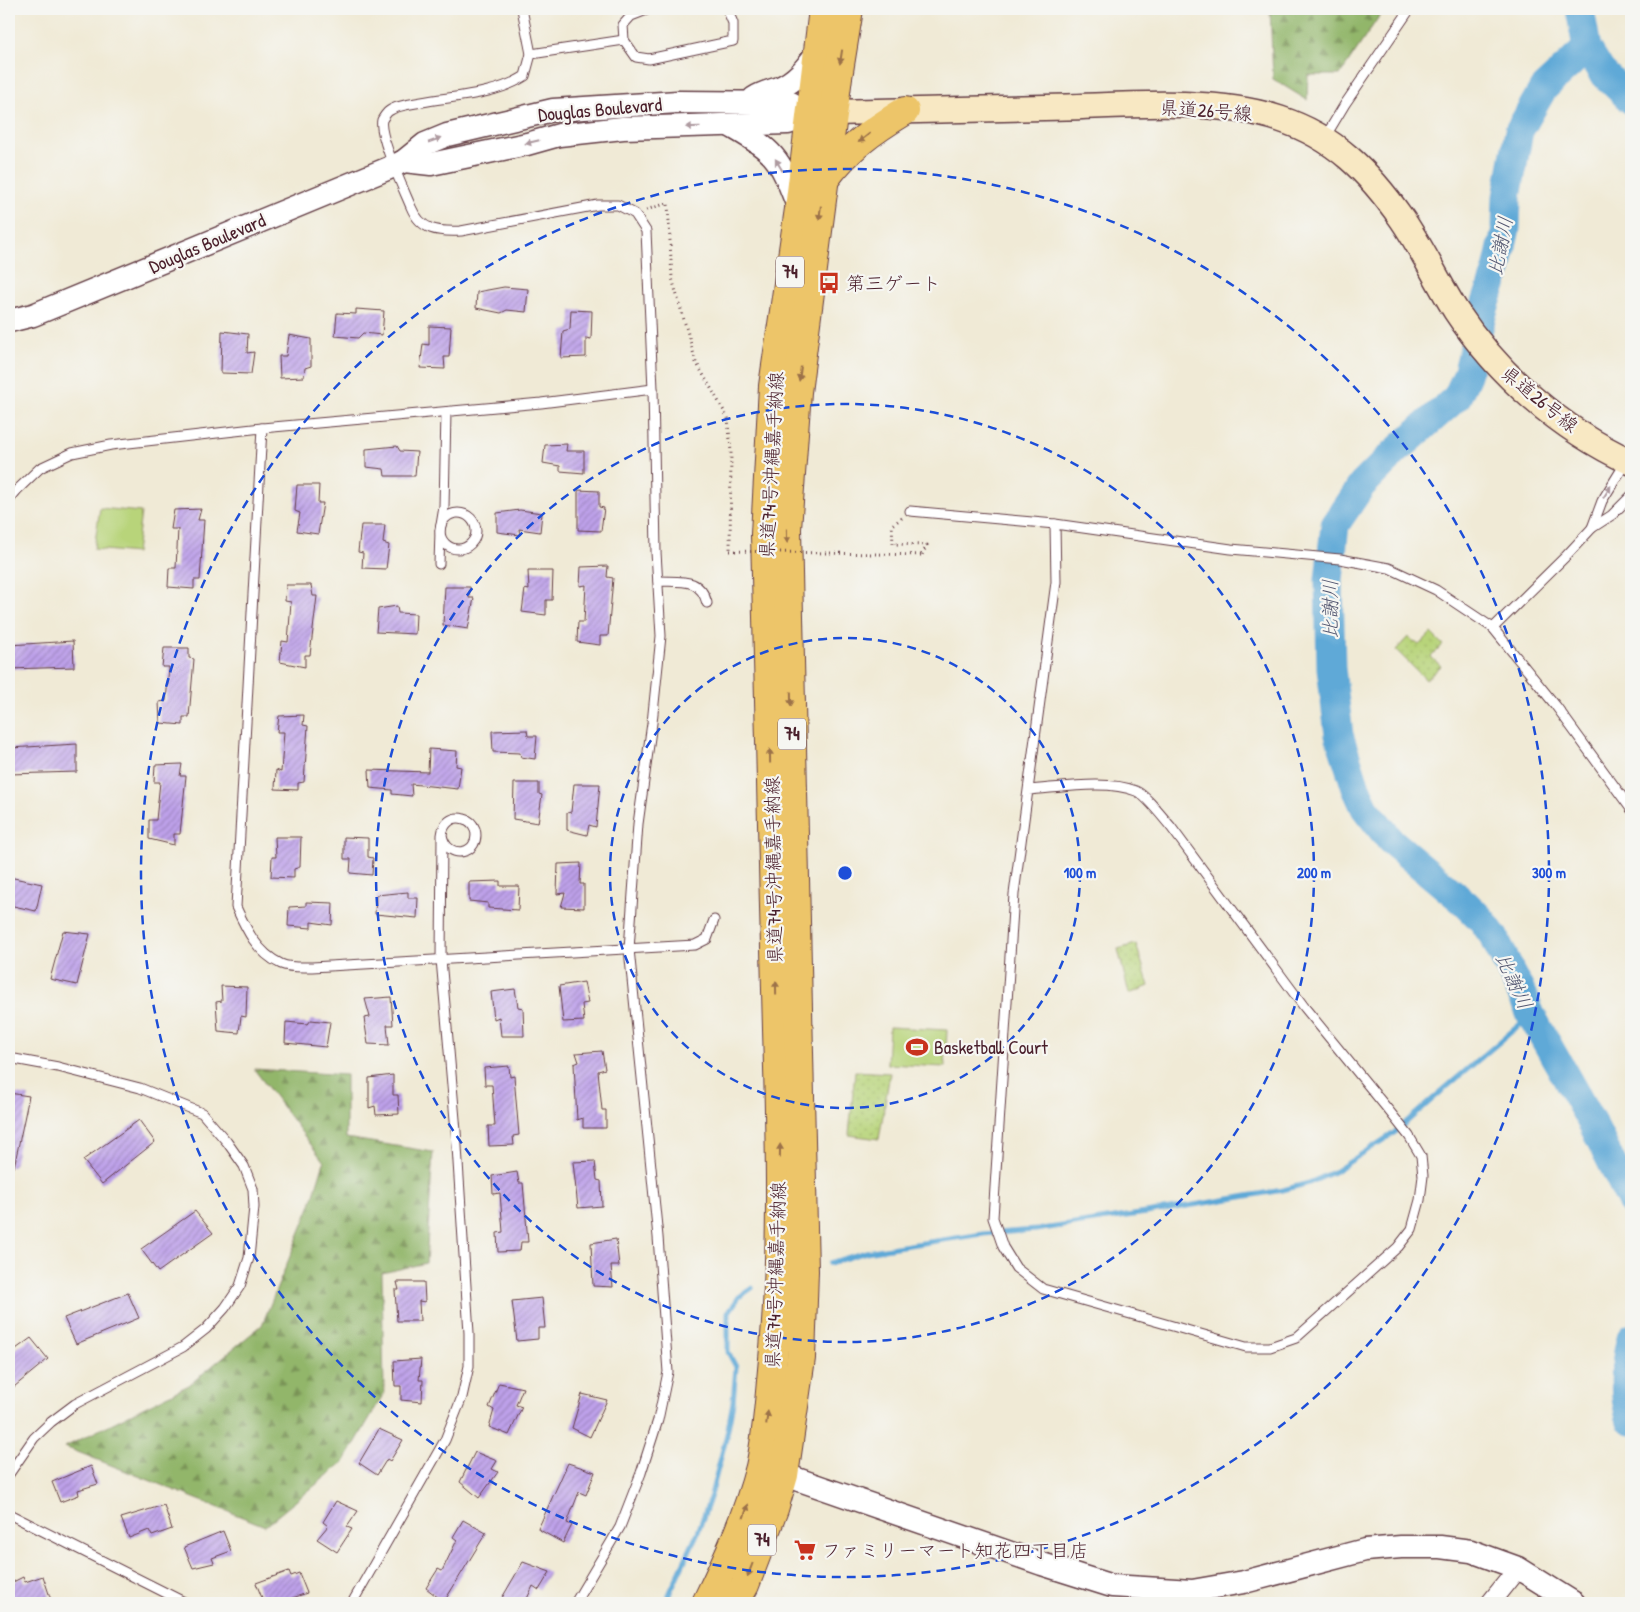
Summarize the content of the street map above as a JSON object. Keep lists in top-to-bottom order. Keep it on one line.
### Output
{"streets":{"main road":["県道26号線","74","県道74号沖縄嘉手納線"],"street":["Douglas Boulevard"]},"crossings":[["Douglas Boulevard","県道26号線"],["Douglas Boulevard","74"],["Douglas Boulevard","県道74号沖縄嘉手納線"],["県道26号線","74"],["県道26号線","県道74号沖縄嘉手納線"],["74","県道74号沖縄嘉手納線"]],"water":["比謝川"],"places":{"bus stop":["第三ゲート"],"sports":["Basketball Court"],"supermarket":["ファミリーマート知花四丁目店"]},"rings":["100 m","200 m","300 m"]}
